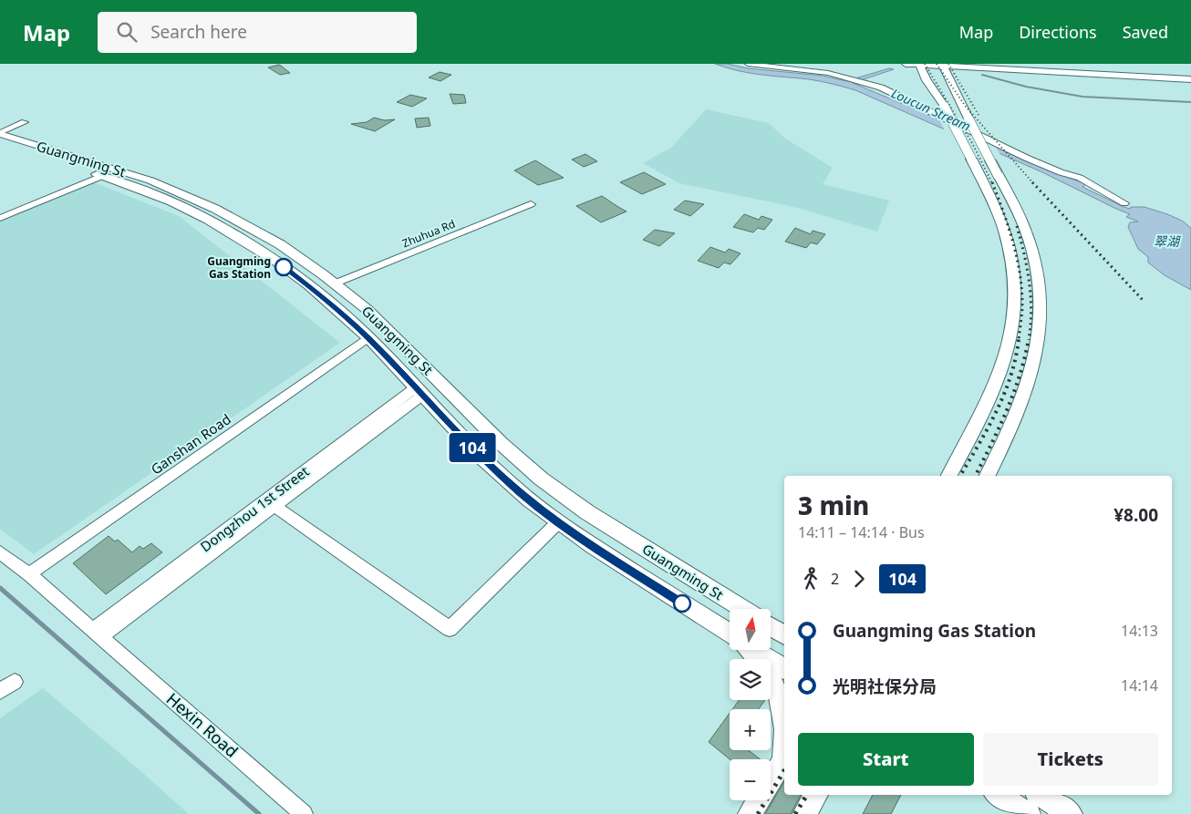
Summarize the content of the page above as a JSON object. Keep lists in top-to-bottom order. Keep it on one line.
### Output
{"streets":{"main road":["Guangming St"],"street":["Zhuhua Rd","Ganshan Road","Dongzhou 1st Street","Hexin Road"]},"crossings":[["Guangming St","Zhuhua Rd"],["Guangming St","Ganshan Road"],["Guangming St","Dongzhou 1st Street"],["Ganshan Road","Hexin Road"],["Dongzhou 1st Street","Hexin Road"]],"water":["Loucun Stream","翠湖"],"places":["Guangming Gas Station"],"lines":["bus line 104"],"north":"top","page":{"header":"Map","search":"Search here","nav":["Map","Directions","Saved"],"on_map":"104","heading":["3 min","14:11 – 14:14 · Bus","¥8.00"],"legs":["2","104"],"list":[{"name":"Guangming Gas Station","value":"14:13"},{"name":"光明社保分局","value":"14:14"}],"map_buttons":["+","−"],"buttons":["Start","Tickets"]}}
